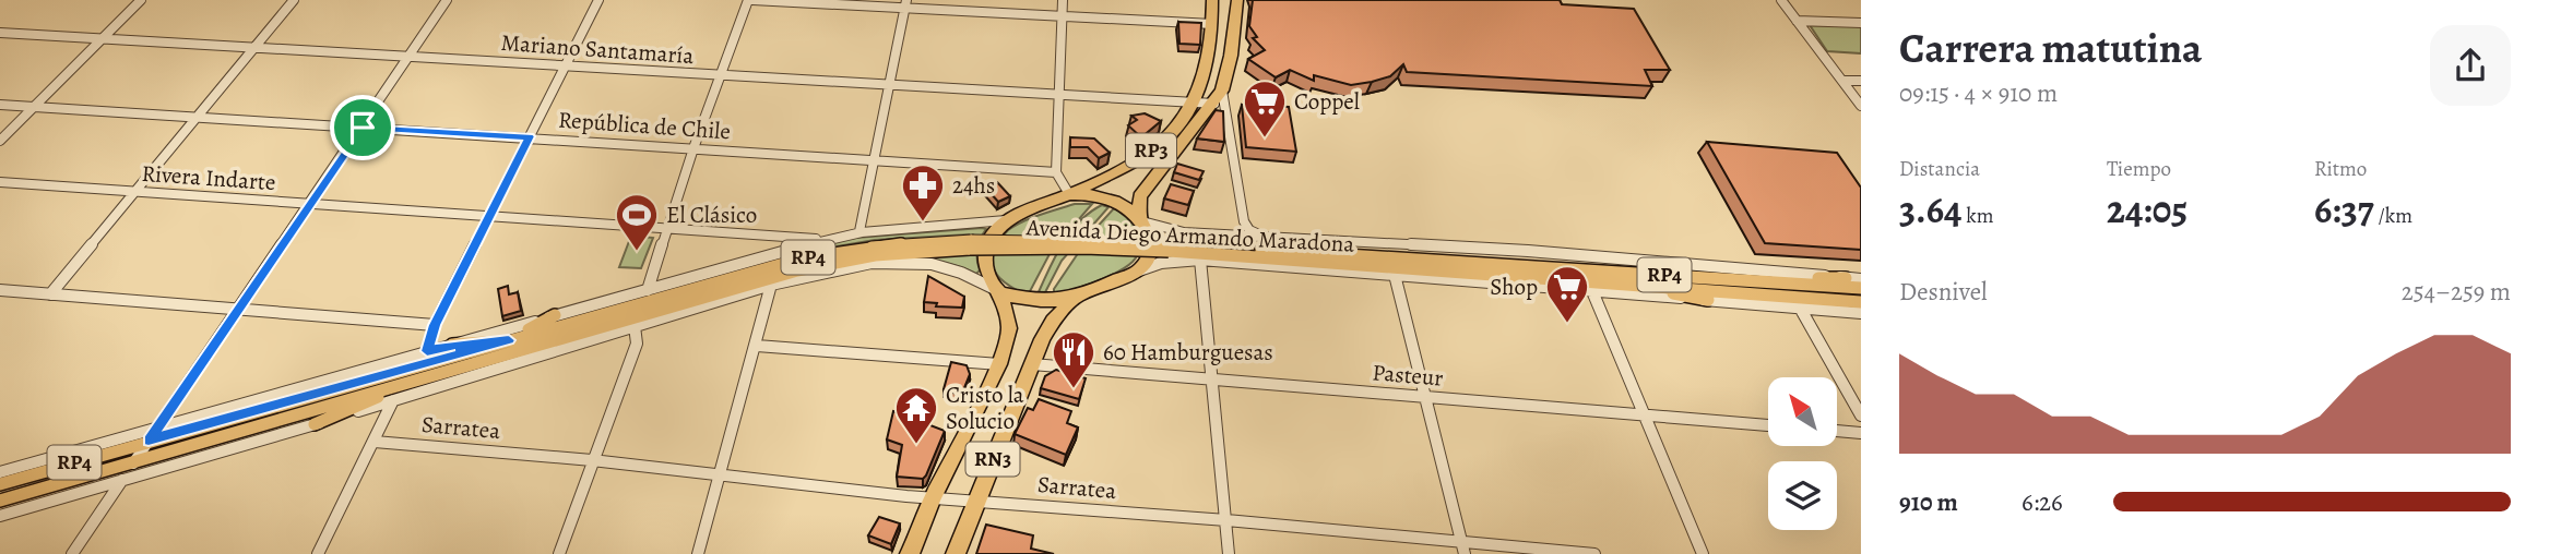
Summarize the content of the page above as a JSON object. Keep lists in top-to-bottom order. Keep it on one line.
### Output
{"streets":{"highway":["RP3","RN3"],"main road":["Avenida Diego Armando Maradona","RP4"],"street":["Mariano Santamaría","República de Chile","Rivera Indarte","Pasteur","Sarratea"]},"crossings":[["Mariano Santamaría","RP3"],["RP3","Avenida Diego Armando Maradona"],["RP3","RN3"],["Rivera Indarte","Avenida Diego Armando Maradona"],["Avenida Diego Armando Maradona","RN3"],["Pasteur","RN3"],["Sarratea","RN3"]],"places":{"supermarket":["Coppel","Shop"],"pharmacy":["24hs"],"sports":["El Clásico"],"restaurant":["60 Hamburguesas"],"temple":["Cristo la Solucio"]},"north":"top left","page":{"heading":["Carrera matutina","09:15 · 4 × 910 m"],"stats":[["Distancia","3.64 km"],["Tiempo","24:05"],["Ritmo","6:37 /km"]],"chart":["Desnivel","254–259 m"],"list":[{"name":"910 m","note":"6:26"}]}}
